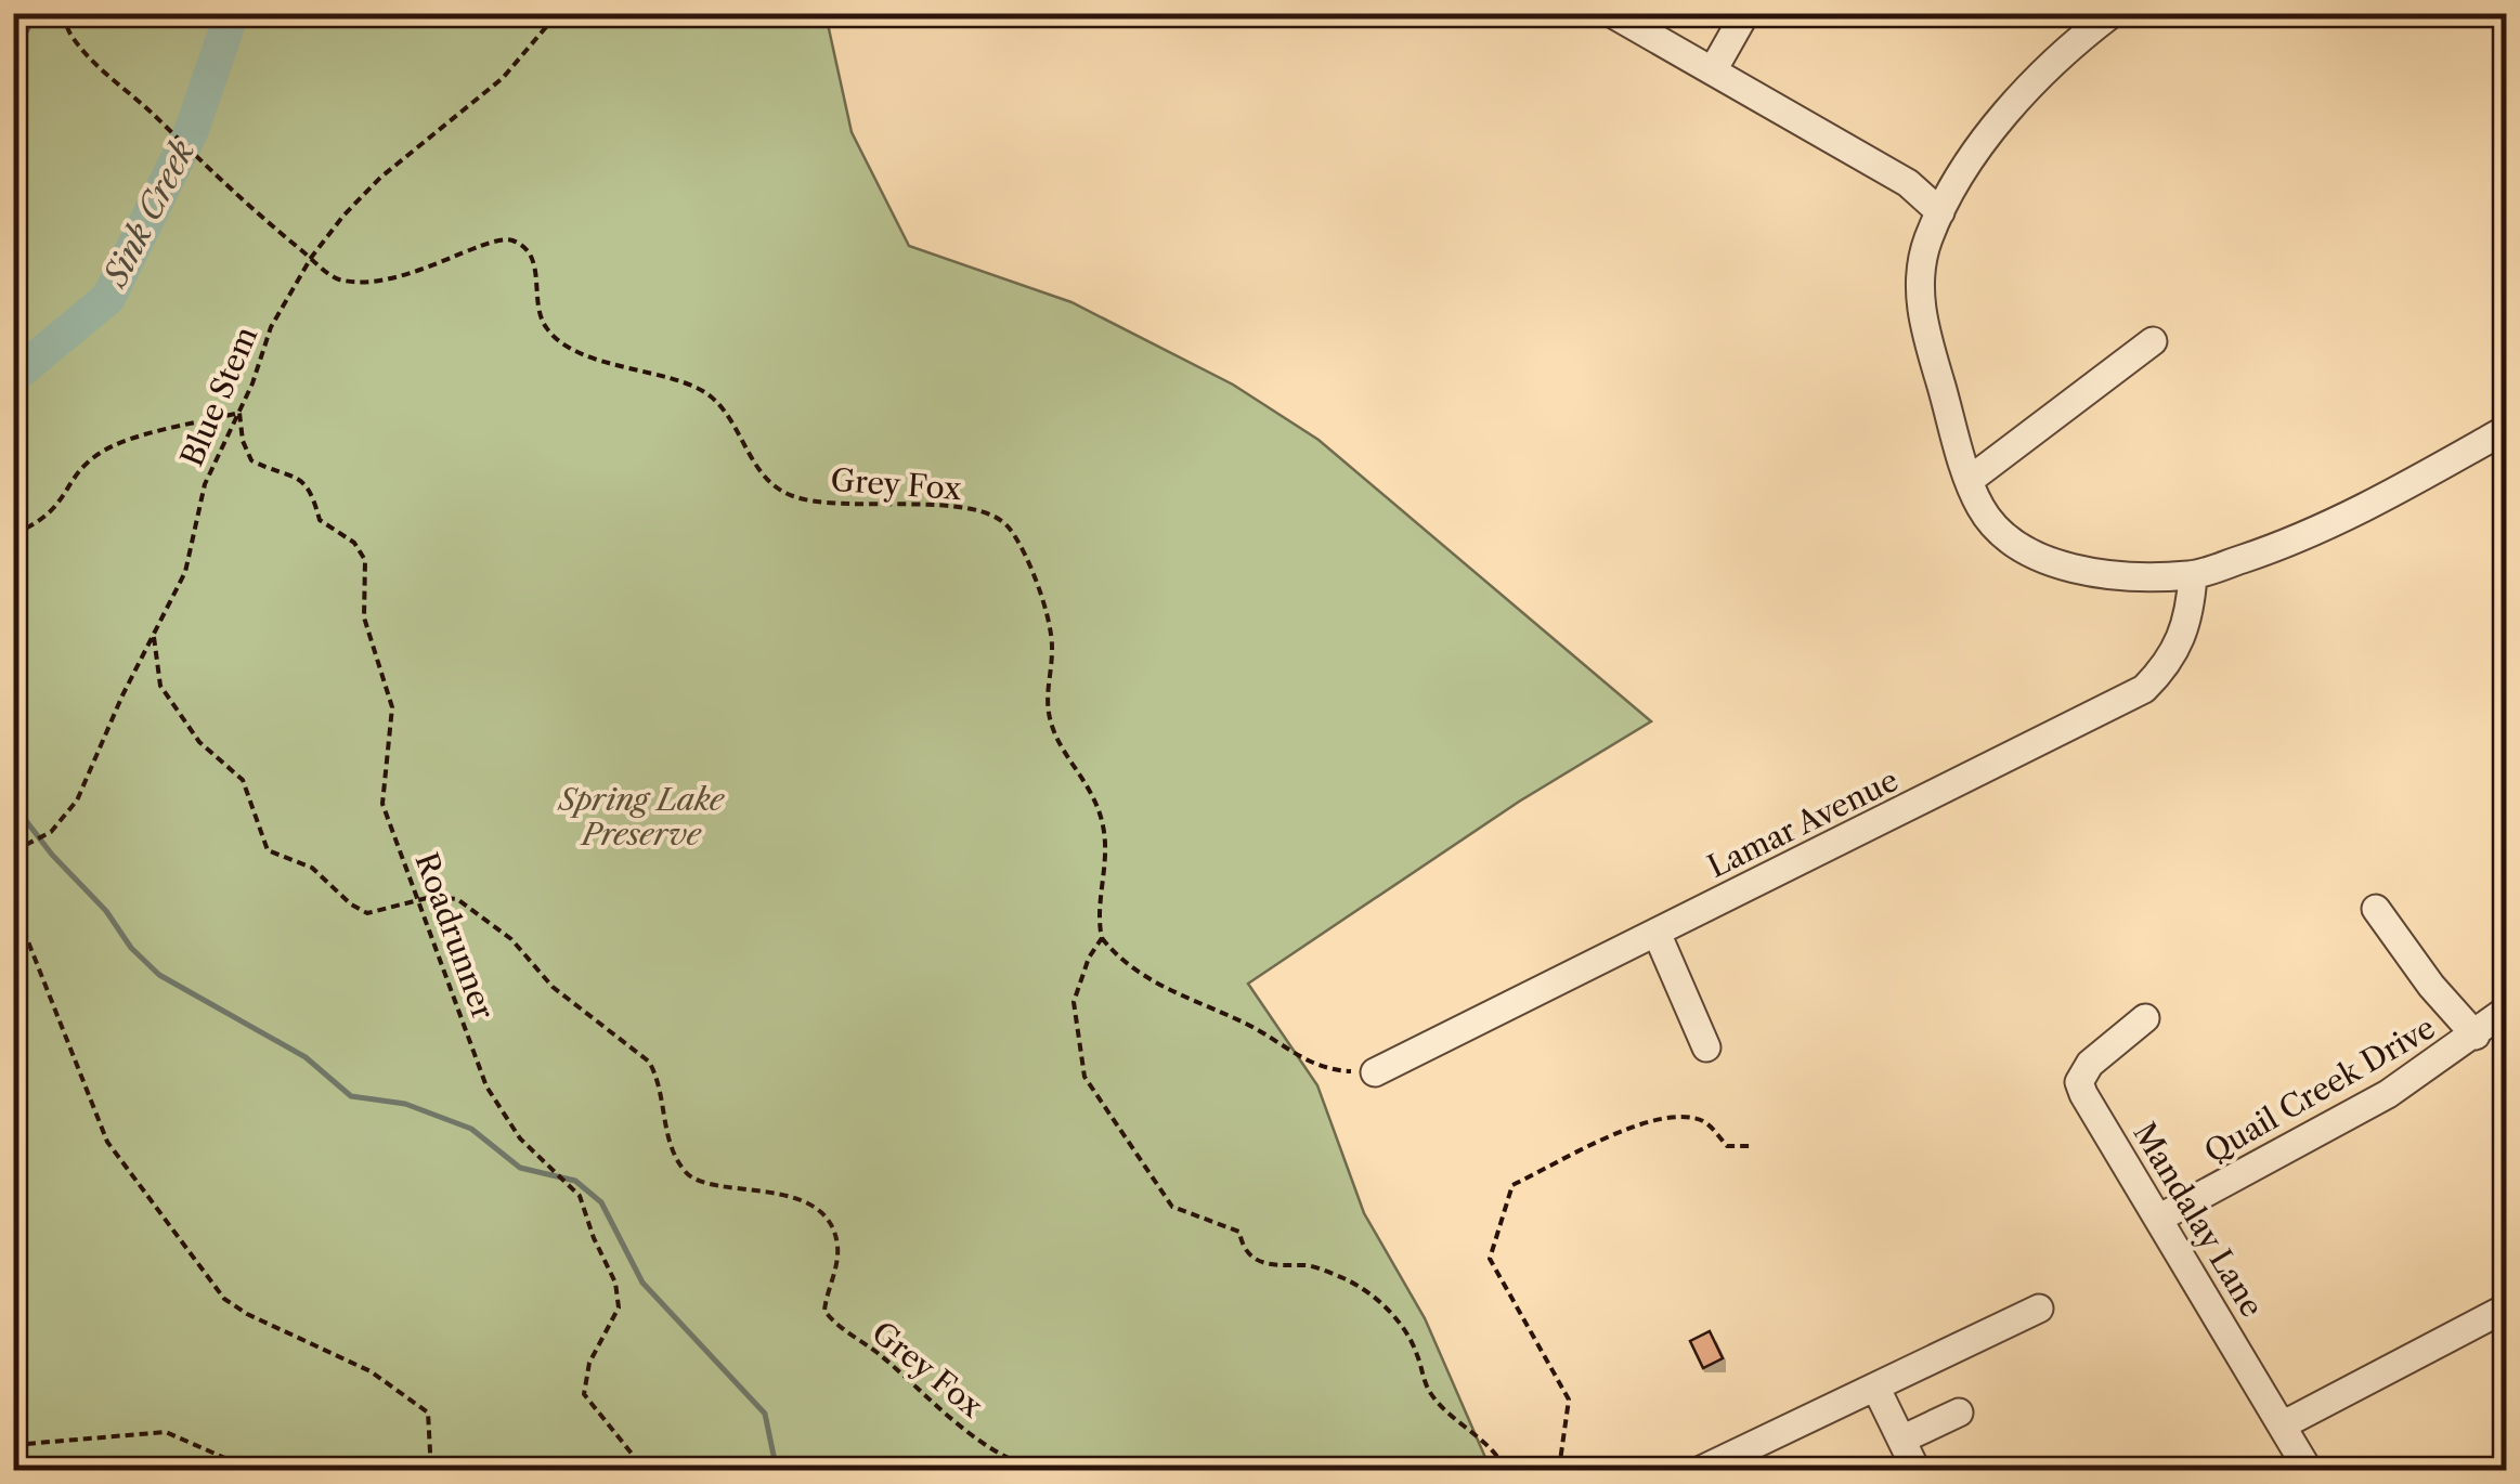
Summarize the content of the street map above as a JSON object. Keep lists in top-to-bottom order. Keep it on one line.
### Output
{"streets":{"street":["Lamar Avenue","Quail Creek Drive","Mandalay Lane"],"path":["Blue Stem","Grey Fox","Roadrunner"]},"crossings":[["Blue Stem","Grey Fox"],["Blue Stem","Roadrunner"],["Grey Fox","Roadrunner"],["Quail Creek Drive","Mandalay Lane"]],"water":["Sink Creek"],"parks":["Spring Lake Preserve"]}
